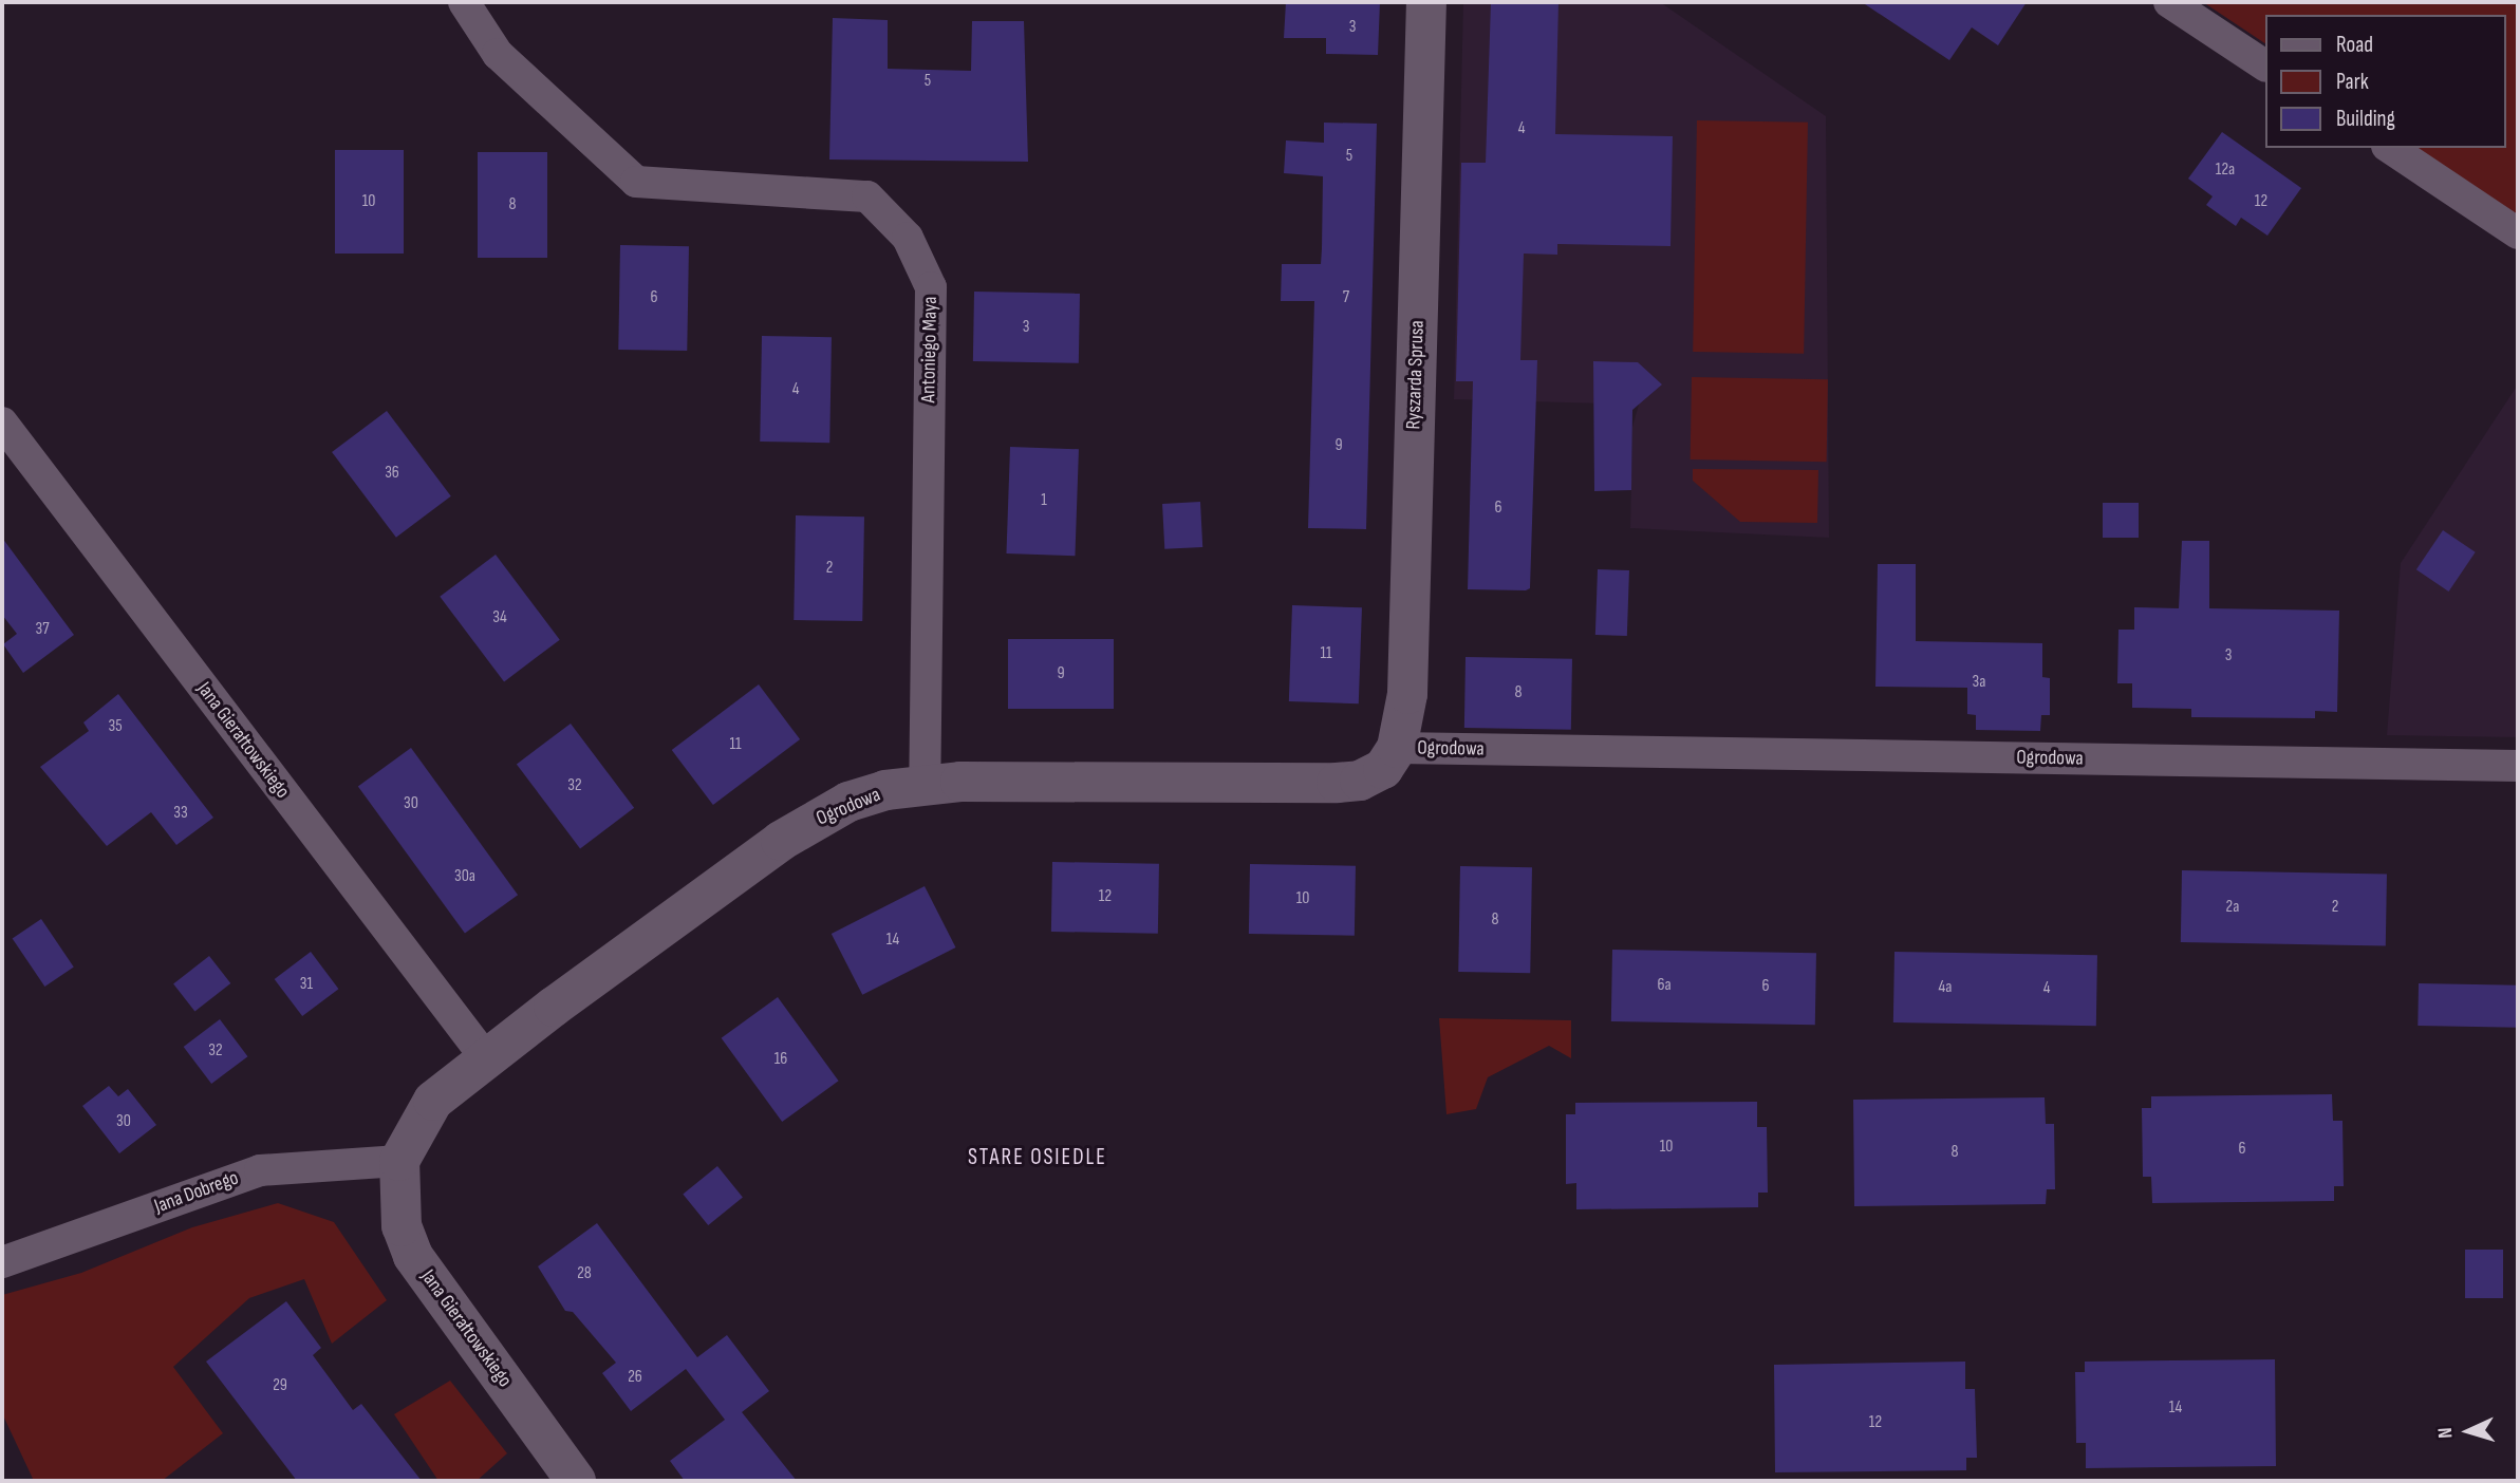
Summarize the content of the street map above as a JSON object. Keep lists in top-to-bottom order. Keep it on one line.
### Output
{"streets":{"street":["Antoniego Maya","Ryszarda Sprusa","Jana Gierałtowskiego","Ogrodowa","Jana Dobrego"]},"crossings":[["Antoniego Maya","Ogrodowa"],["Ryszarda Sprusa","Ogrodowa"],["Jana Gierałtowskiego","Ogrodowa"],["Jana Gierałtowskiego","Jana Dobrego"],["Ogrodowa","Jana Dobrego"]],"districts":["STARE OSIEDLE"],"house_numbers":["3","5","4","5","12a","10","12","8","6","7","3","4","9","36","1","6","2","34","37","11","3","9","3a","8","35","11","32","30","33","30a","12","10","2a","2","8","14","31","6a","6","4a","4","32","16","30","10","6","8","28","26","29","14","12"],"legend":["Road","Park","Building"],"north":"left"}
